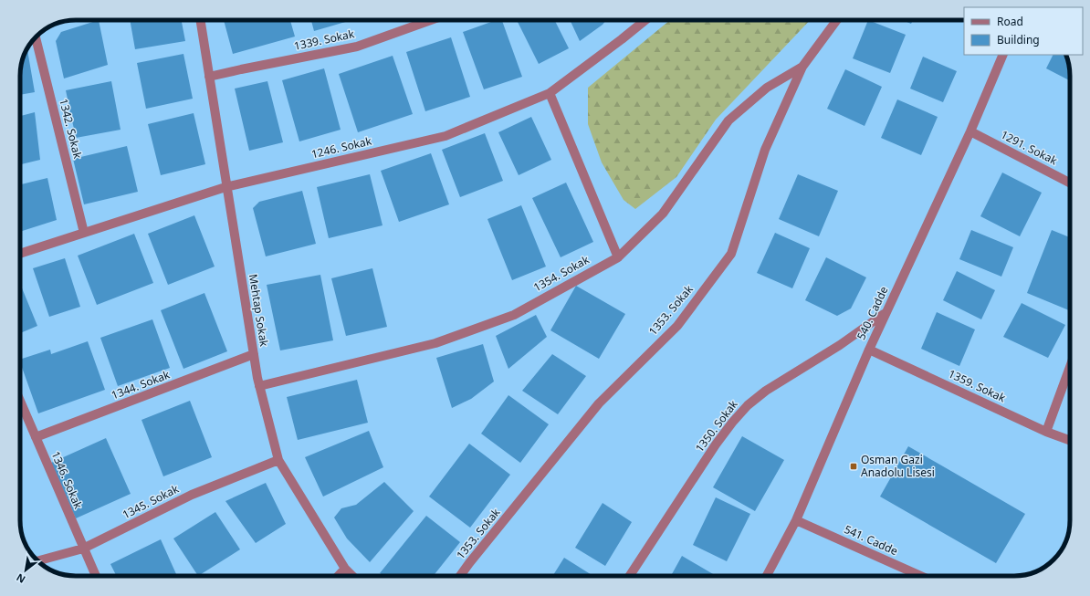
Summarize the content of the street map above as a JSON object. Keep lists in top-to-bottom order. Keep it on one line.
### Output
{"streets":{"street":["1339. Sokak","1342. Sokak","1246. Sokak","1291. Sokak","1354. Sokak","Mehtap Sokak","1353. Sokak","540. Cadde","1344. Sokak","1359. Sokak","1350. Sokak","1346. Sokak","1345. Sokak","541. Cadde"]},"crossings":[["1339. Sokak","Mehtap Sokak"],["1342. Sokak","1246. Sokak"],["1246. Sokak","Mehtap Sokak"],["1291. Sokak","540. Cadde"],["1354. Sokak","Mehtap Sokak"],["1354. Sokak","1353. Sokak"],["Mehtap Sokak","1344. Sokak"],["Mehtap Sokak","1345. Sokak"],["540. Cadde","1359. Sokak"],["540. Cadde","1350. Sokak"],["540. Cadde","541. Cadde"],["1344. Sokak","1346. Sokak"],["1346. Sokak","1345. Sokak"]],"places":{"transit":["Osman Gazi Anadolu Lisesi"]},"legend":["Road","Building"],"north":"bottom left"}
